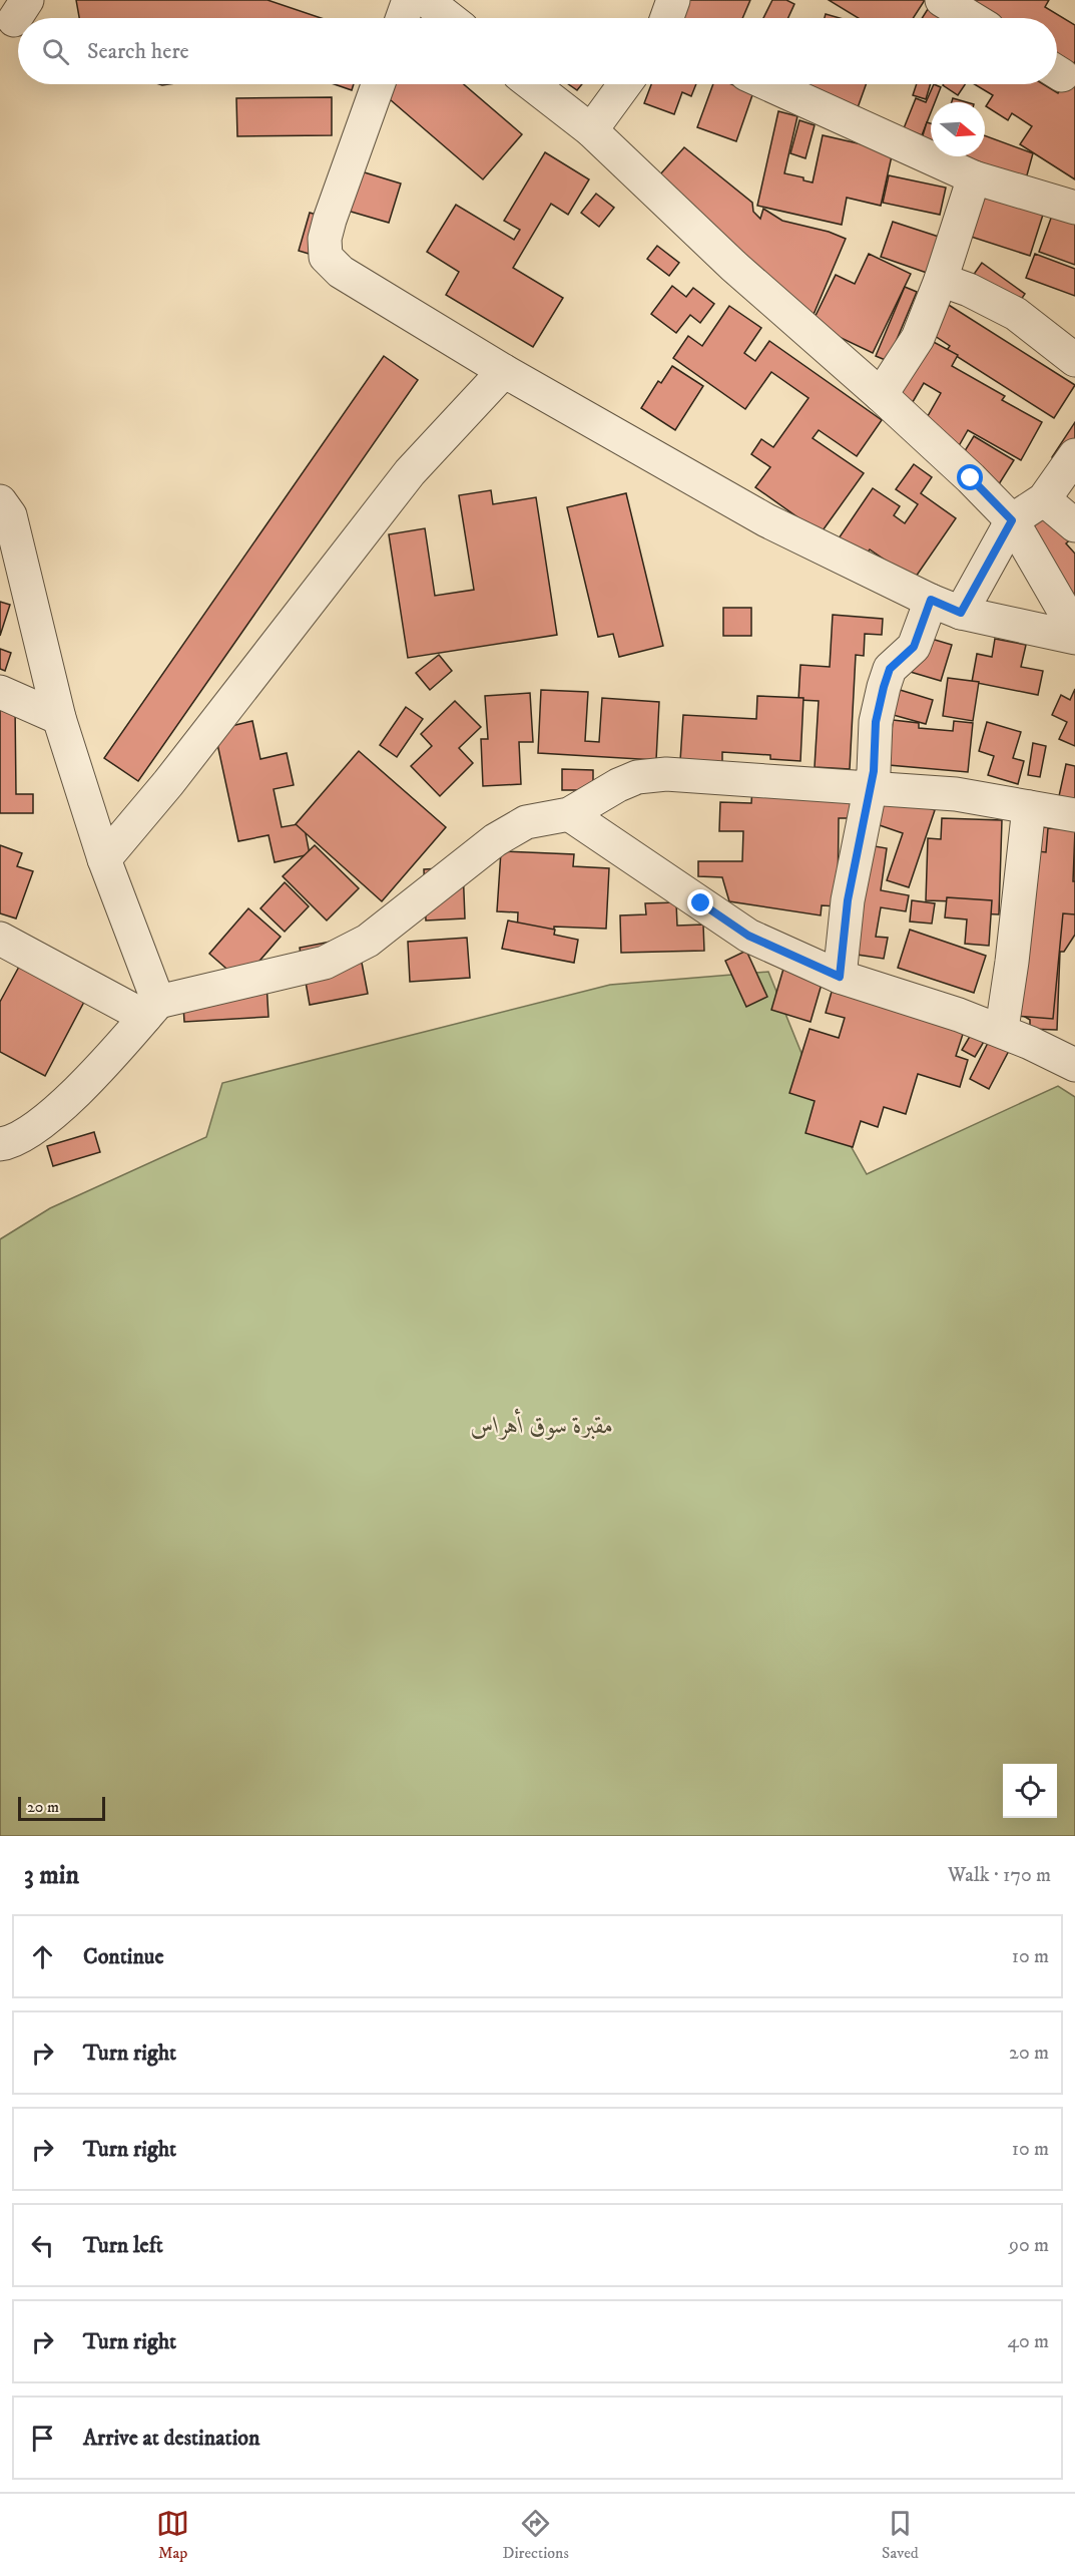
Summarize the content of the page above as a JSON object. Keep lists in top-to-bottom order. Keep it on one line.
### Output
{"parks":["مقبرة سوق أهراس"],"scale_bar":"20 m","north":"right","page":{"search":"Search here","scale":"20 m","heading":["3 min","Walk · 170 m"],"list":[["Continue","10 m"],["Turn right","20 m"],["Turn right","10 m"],["Turn left","90 m"],["Turn right","40 m"],"Arrive at destination"],"nav":["Map","Directions","Saved"]}}
